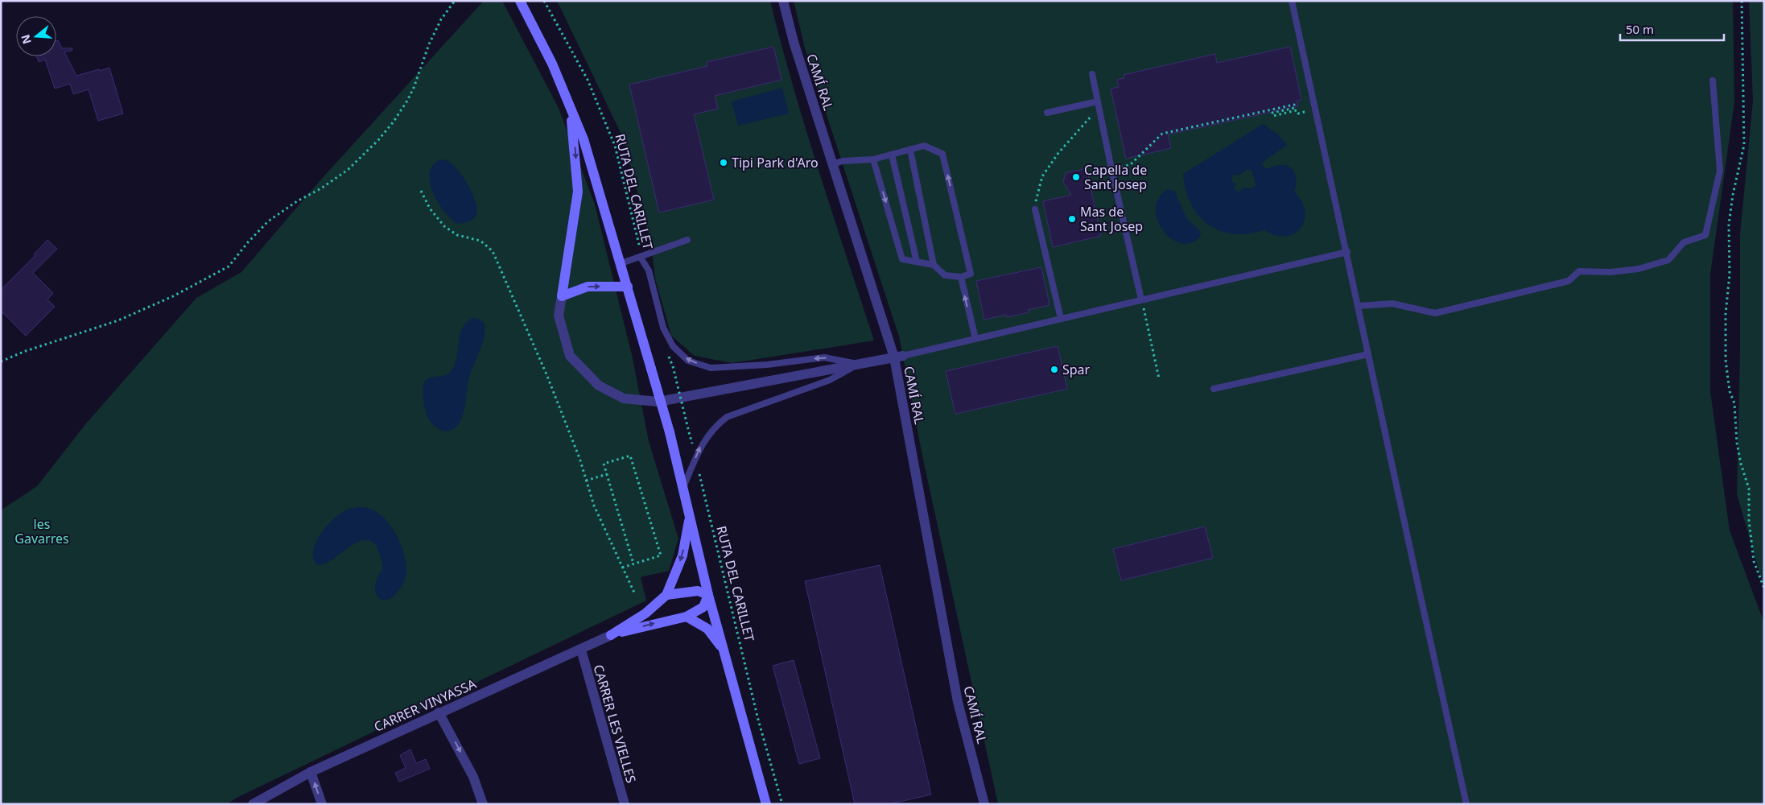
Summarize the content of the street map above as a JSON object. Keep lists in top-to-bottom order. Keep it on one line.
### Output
{"streets":{"street":["CAMÍ RAL","CARRER VINYASSA","CARRER LES VIELLES"],"path":["RUTA DEL CARILLET"]},"crossings":[["CARRER VINYASSA","CARRER LES VIELLES"]],"parks":["les Gavarres"],"places":["Tipi Park d'Aro","Capella de Sant Josep","Mas de Sant Josep","Spar"],"scale_bar":"50 m","north":"left"}
